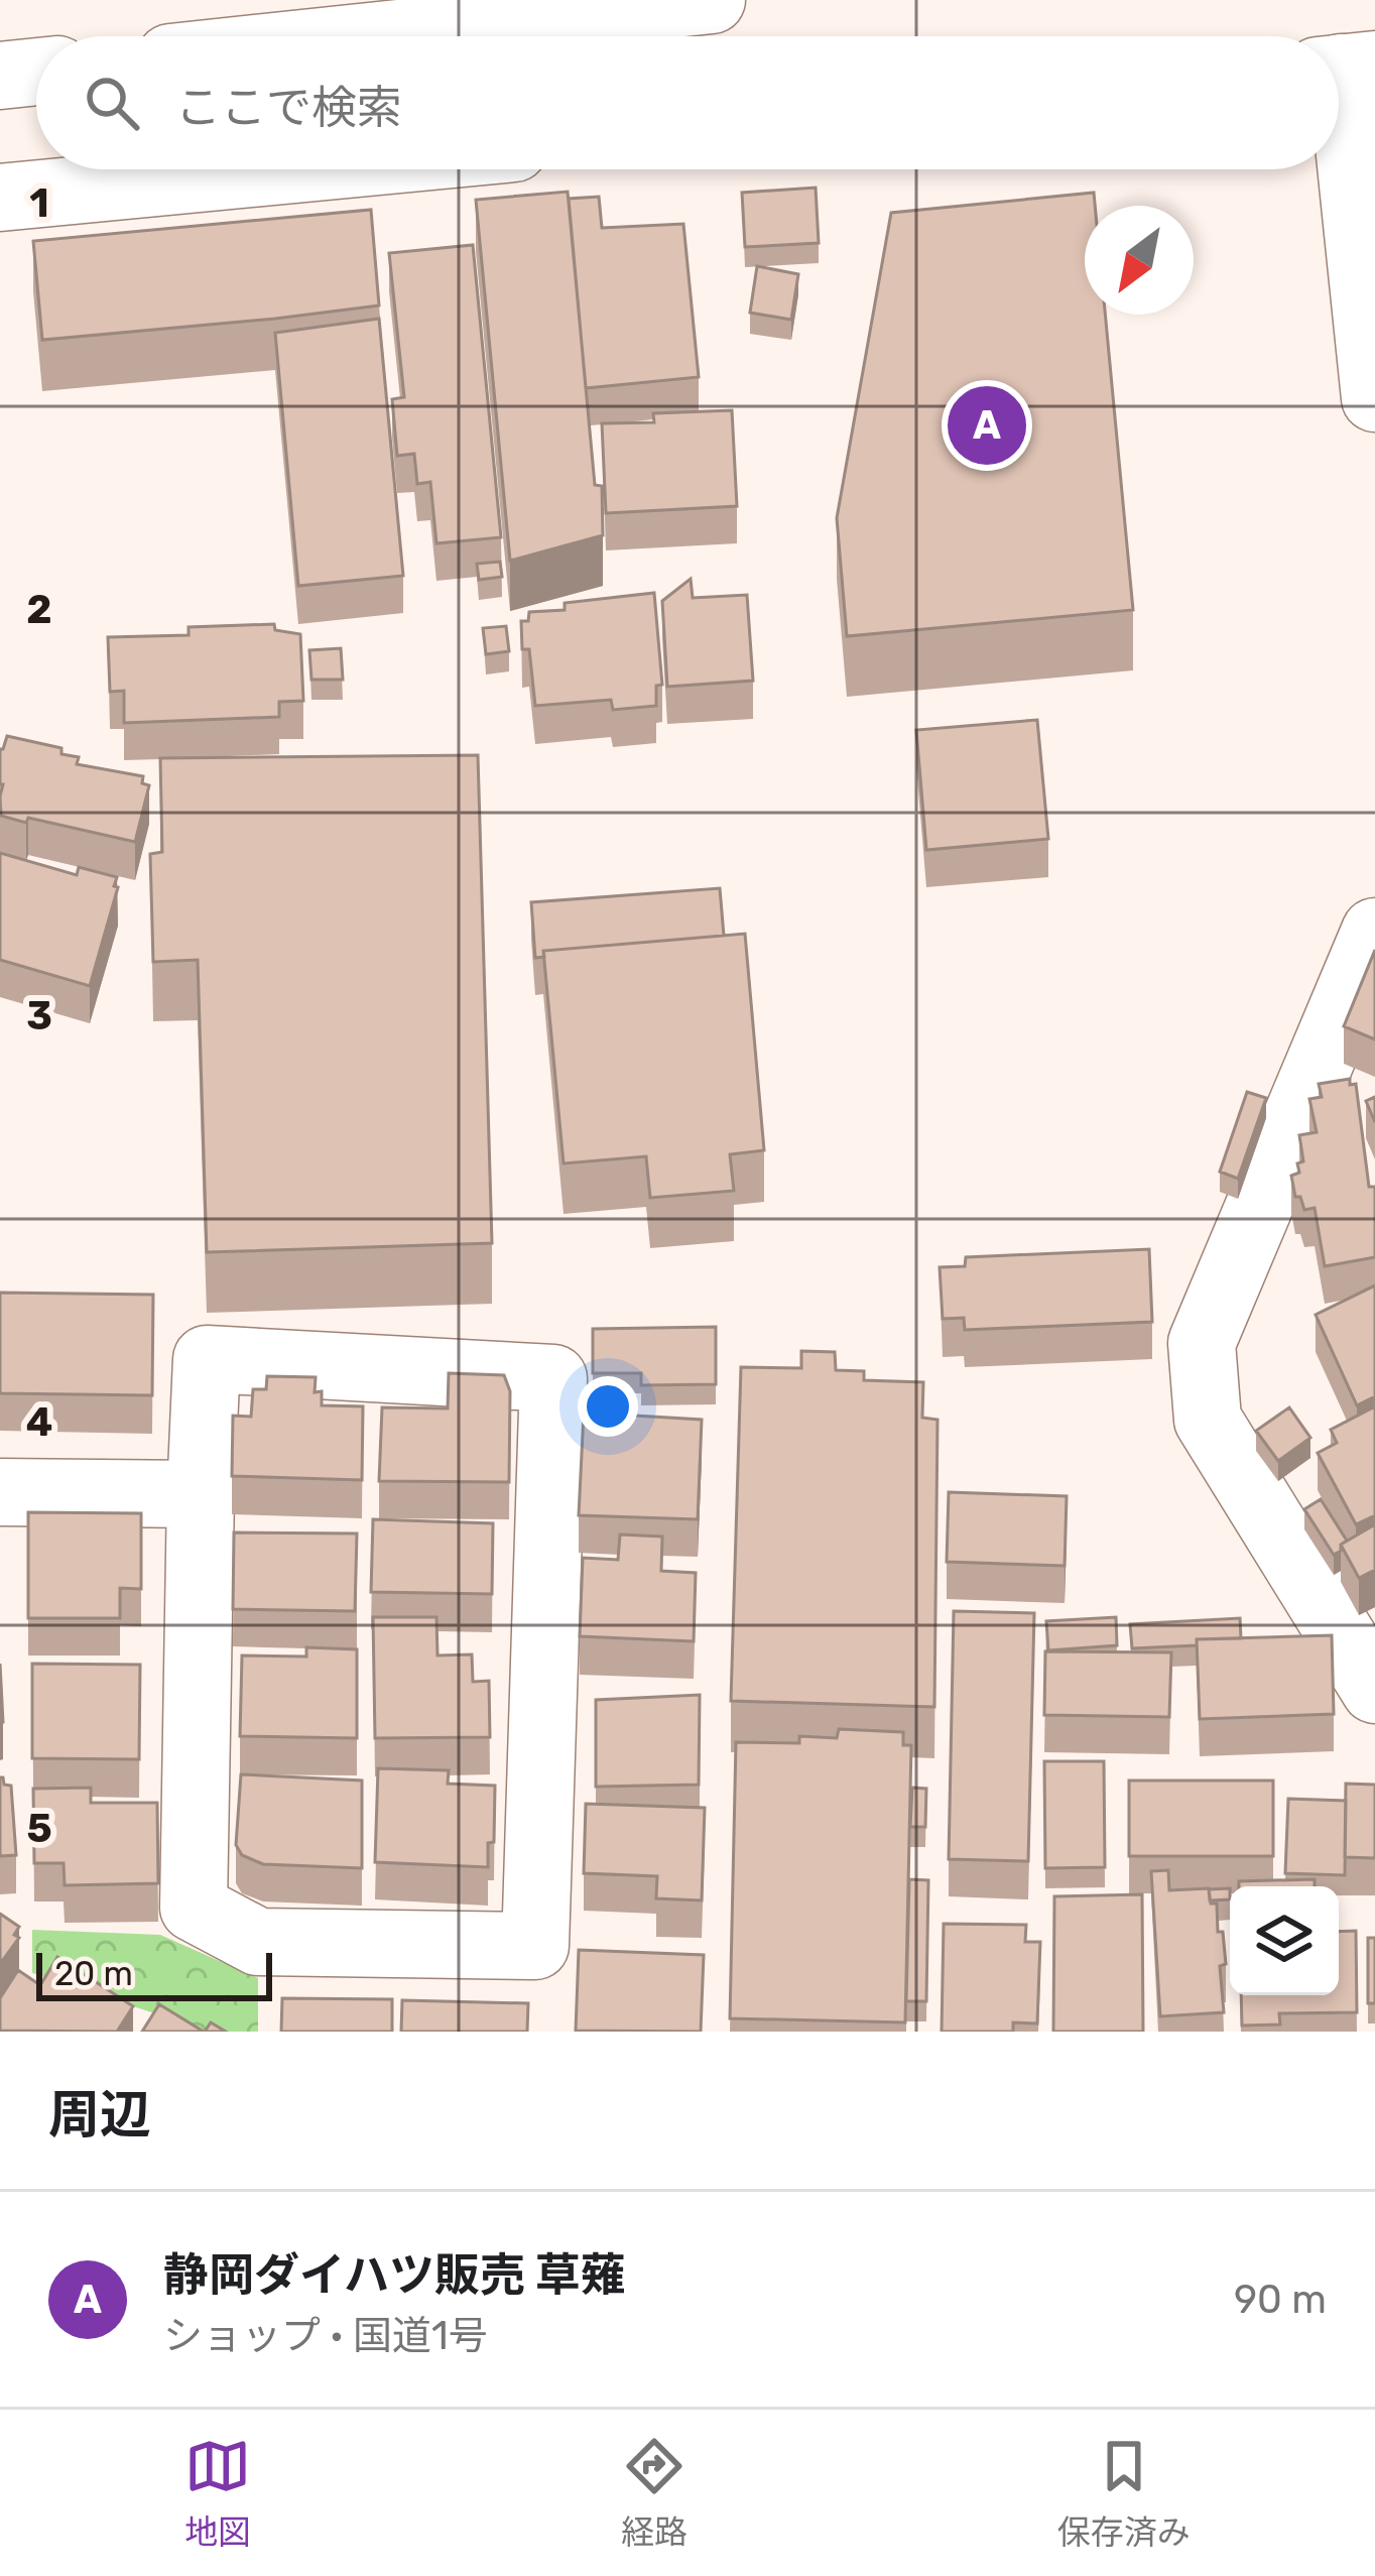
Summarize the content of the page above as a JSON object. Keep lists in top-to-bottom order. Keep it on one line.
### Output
{"scale_bar":"20 m","north":"bottom left","page":{"search":"ここで検索","pins":"A","scale":"20 m","heading":"周辺","list":[{"mark":"A","name":"静岡ダイハツ販売 草薙","note":"ショップ · 国道1号","value":"90 m"}],"nav":["地図","経路","保存済み"]},"grid":{"rows":["1","2","3","4","5"]}}
